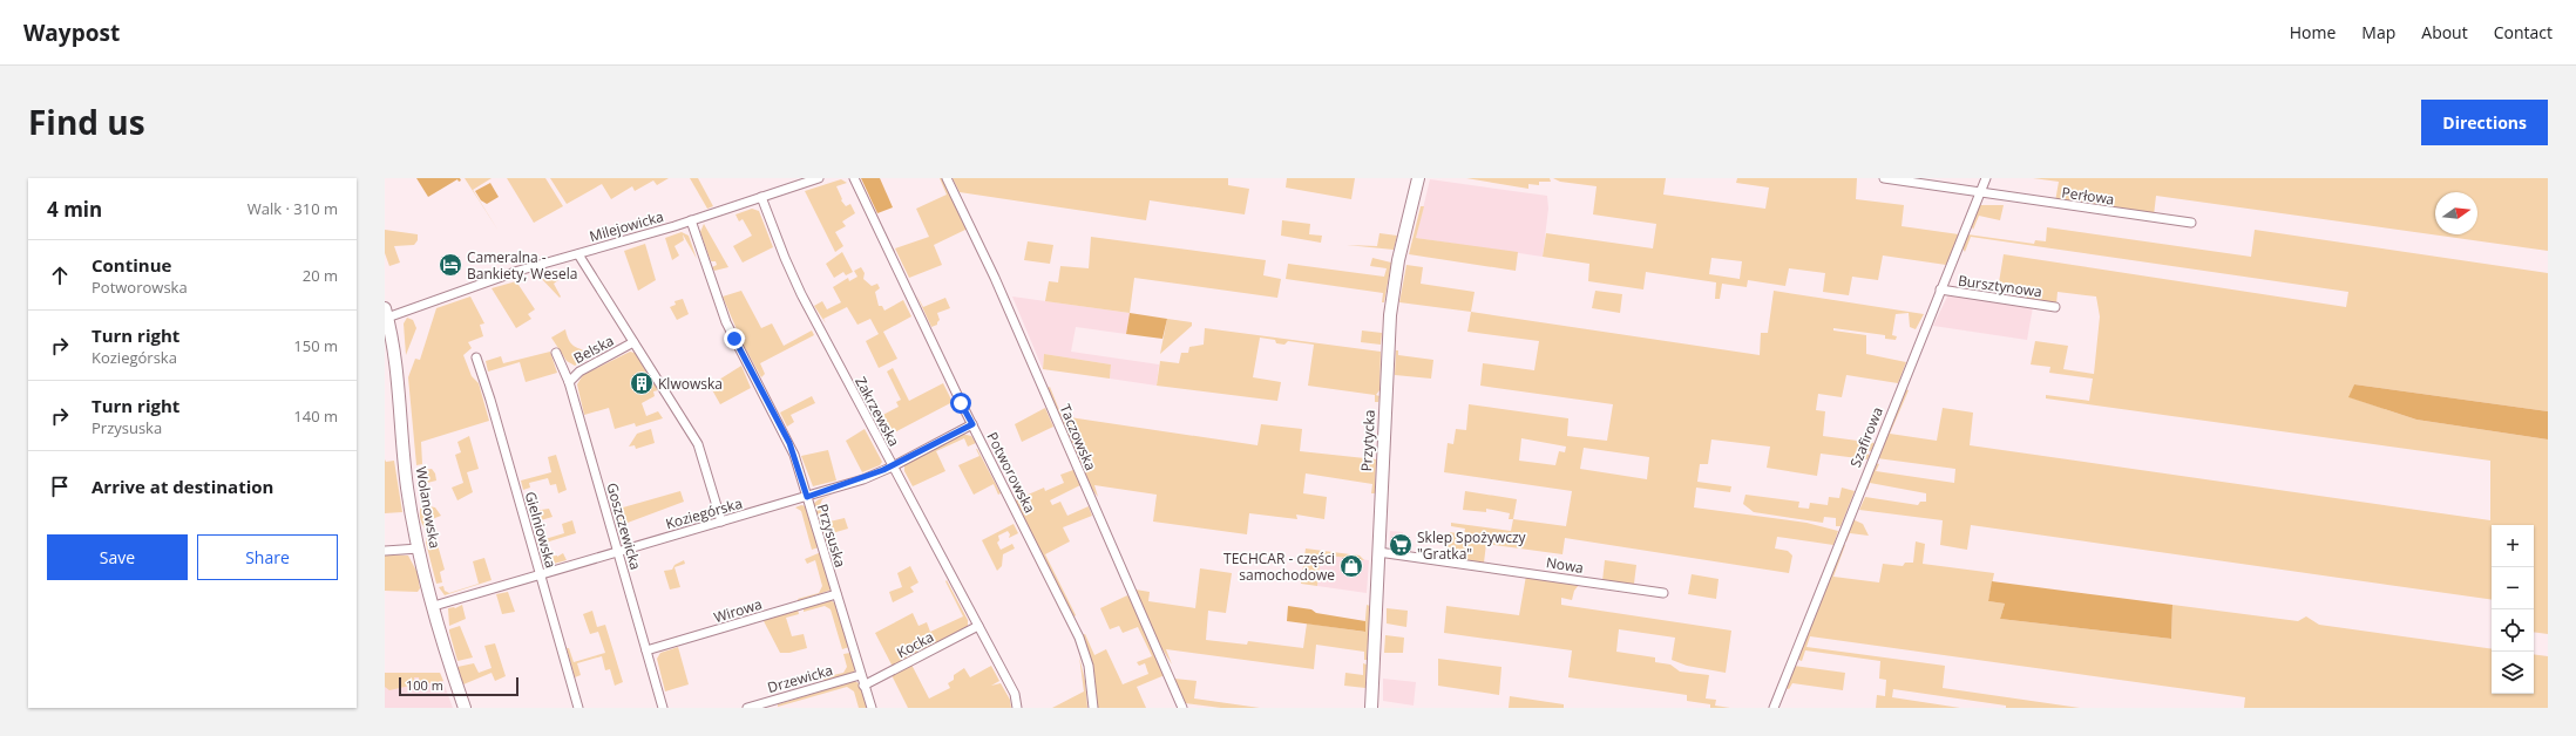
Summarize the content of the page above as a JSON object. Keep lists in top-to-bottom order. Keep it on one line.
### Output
{"streets":{"main road":["Przytycka","Wolanowska"],"street":["Perłowa","Milejowicka","Bursztynowa","Belska","Zakrzewska","Taczowska","Szafirowa","Potworowska","Koziegórska","Goszczewicka","Gielniowska","Przysuska","Nowa","Wirowa","Kocka","Drzewicka"]},"crossings":[["Perłowa","Szafirowa"],["Milejowicka","Zakrzewska"],["Milejowicka","Wolanowska"],["Milejowicka","Przysuska"],["Bursztynowa","Szafirowa"],["Belska","Goszczewicka"],["Zakrzewska","Koziegórska"],["Zakrzewska","Kocka"],["Przytycka","Nowa"],["Potworowska","Koziegórska"],["Wolanowska","Koziegórska"],["Koziegórska","Goszczewicka"],["Koziegórska","Gielniowska"],["Koziegórska","Przysuska"],["Goszczewicka","Wirowa"],["Przysuska","Wirowa"],["Przysuska","Kocka"],["Przysuska","Drzewicka"]],"places":{"hotel":["Cameralna - Bankiety, Wesela"],"building":["Klwowska"],"supermarket":["Sklep Spożywczy \"Gratka\""],"shop":["TECHCAR - części samochodowe"]},"scale_bar":"100 m","north":"right","page":{"header":"Waypost","nav":["Home","Map","About","Contact"],"title":"Find us","buttons":["Directions",["Save","Share"]],"heading":["4 min","Walk · 310 m"],"list":[["Continue","Potworowska","20 m"],["Turn right","Koziegórska","150 m"],["Turn right","Przysuska","140 m"],"Arrive at destination"],"map_buttons":["+","−"],"scale":"100 m"}}
